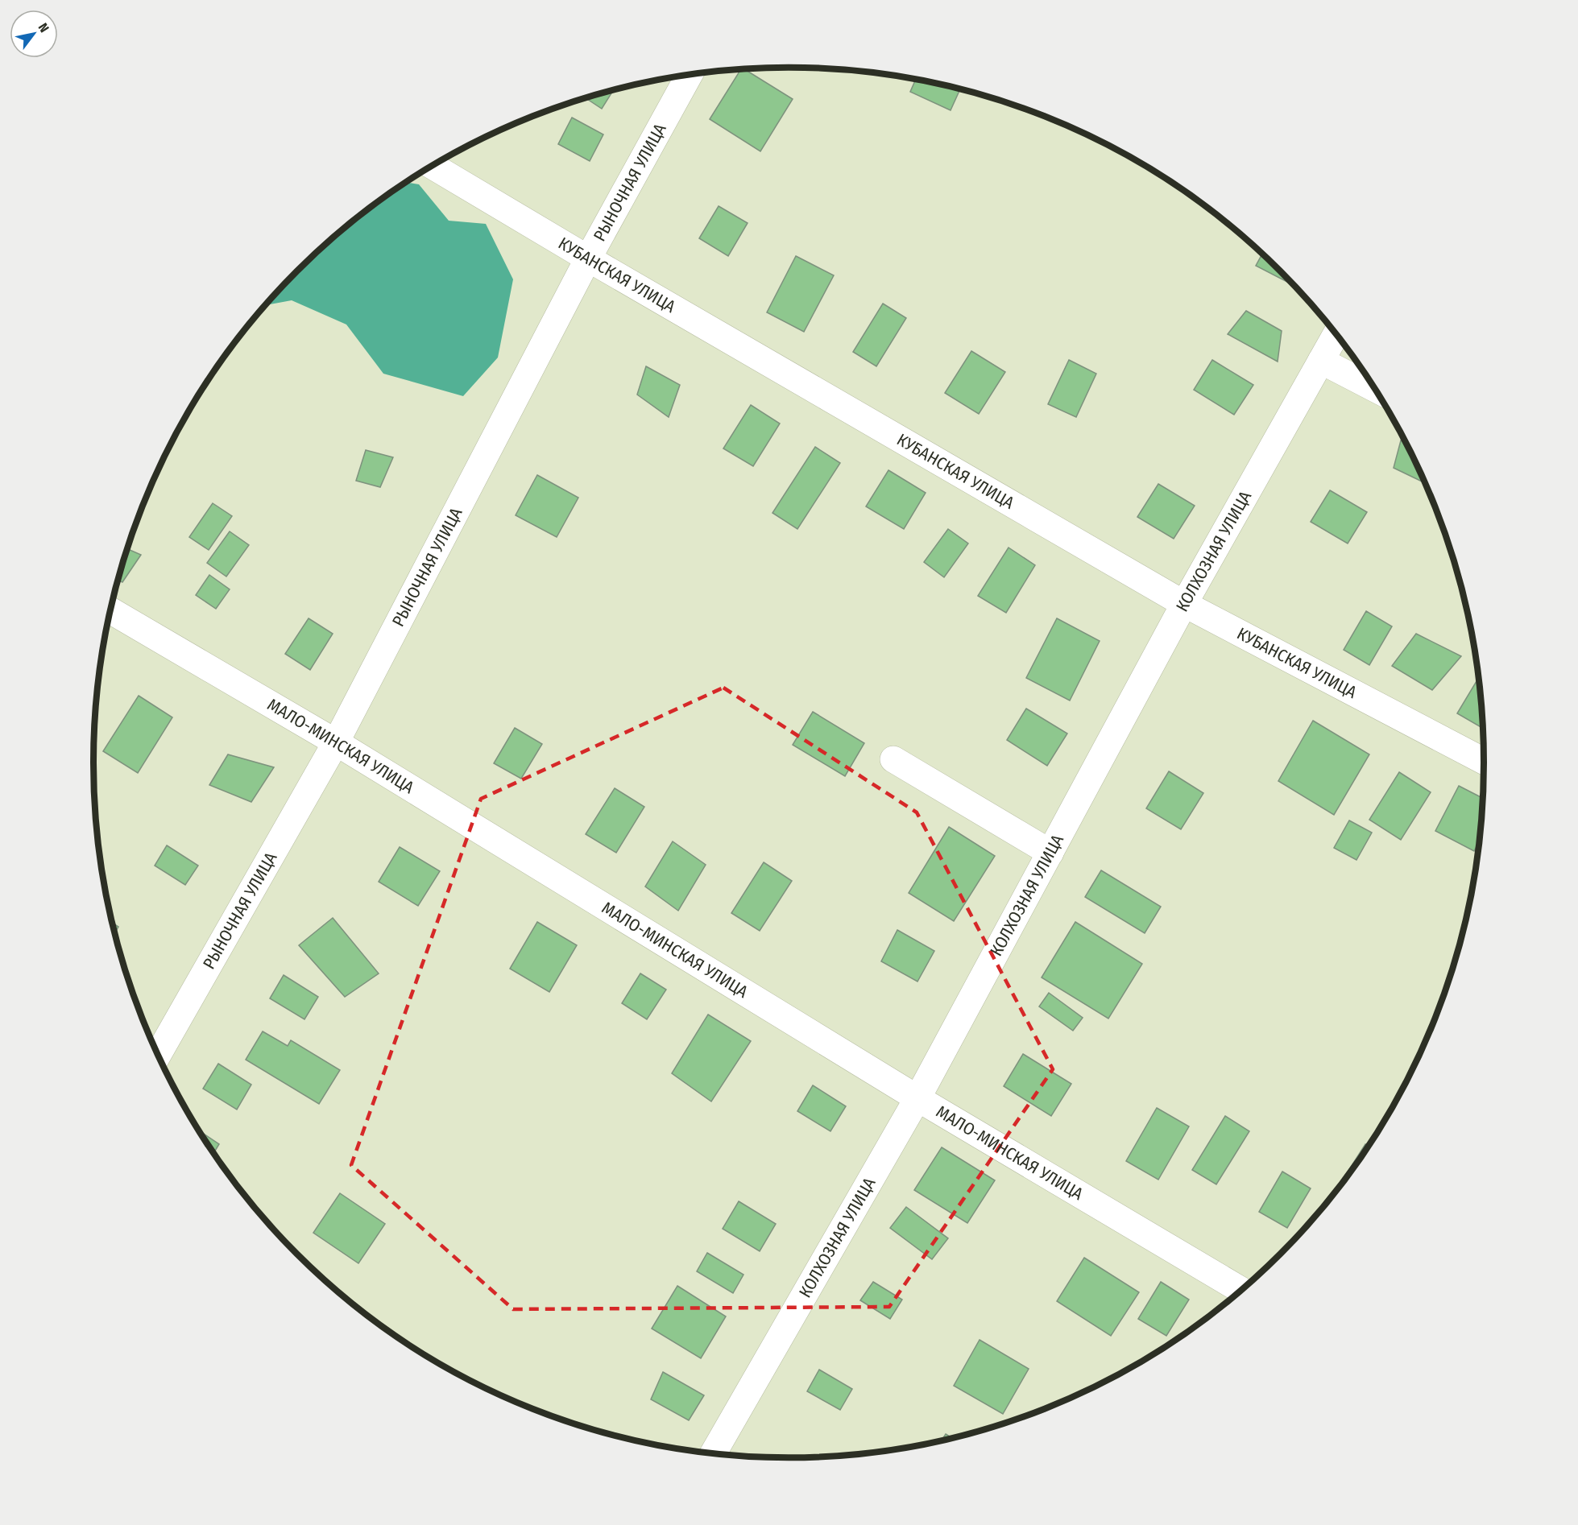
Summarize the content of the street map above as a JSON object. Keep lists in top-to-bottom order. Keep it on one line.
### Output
{"streets":{"street":["РЫНОЧНАЯ УЛИЦА","КУБАНСКАЯ УЛИЦА","КОЛХОЗНАЯ УЛИЦА","МАЛО-МИНСКАЯ УЛИЦА"]},"crossings":[["РЫНОЧНАЯ УЛИЦА","КУБАНСКАЯ УЛИЦА"],["РЫНОЧНАЯ УЛИЦА","МАЛО-МИНСКАЯ УЛИЦА"],["КУБАНСКАЯ УЛИЦА","КОЛХОЗНАЯ УЛИЦА"],["КОЛХОЗНАЯ УЛИЦА","МАЛО-МИНСКАЯ УЛИЦА"]],"north":"top right"}
